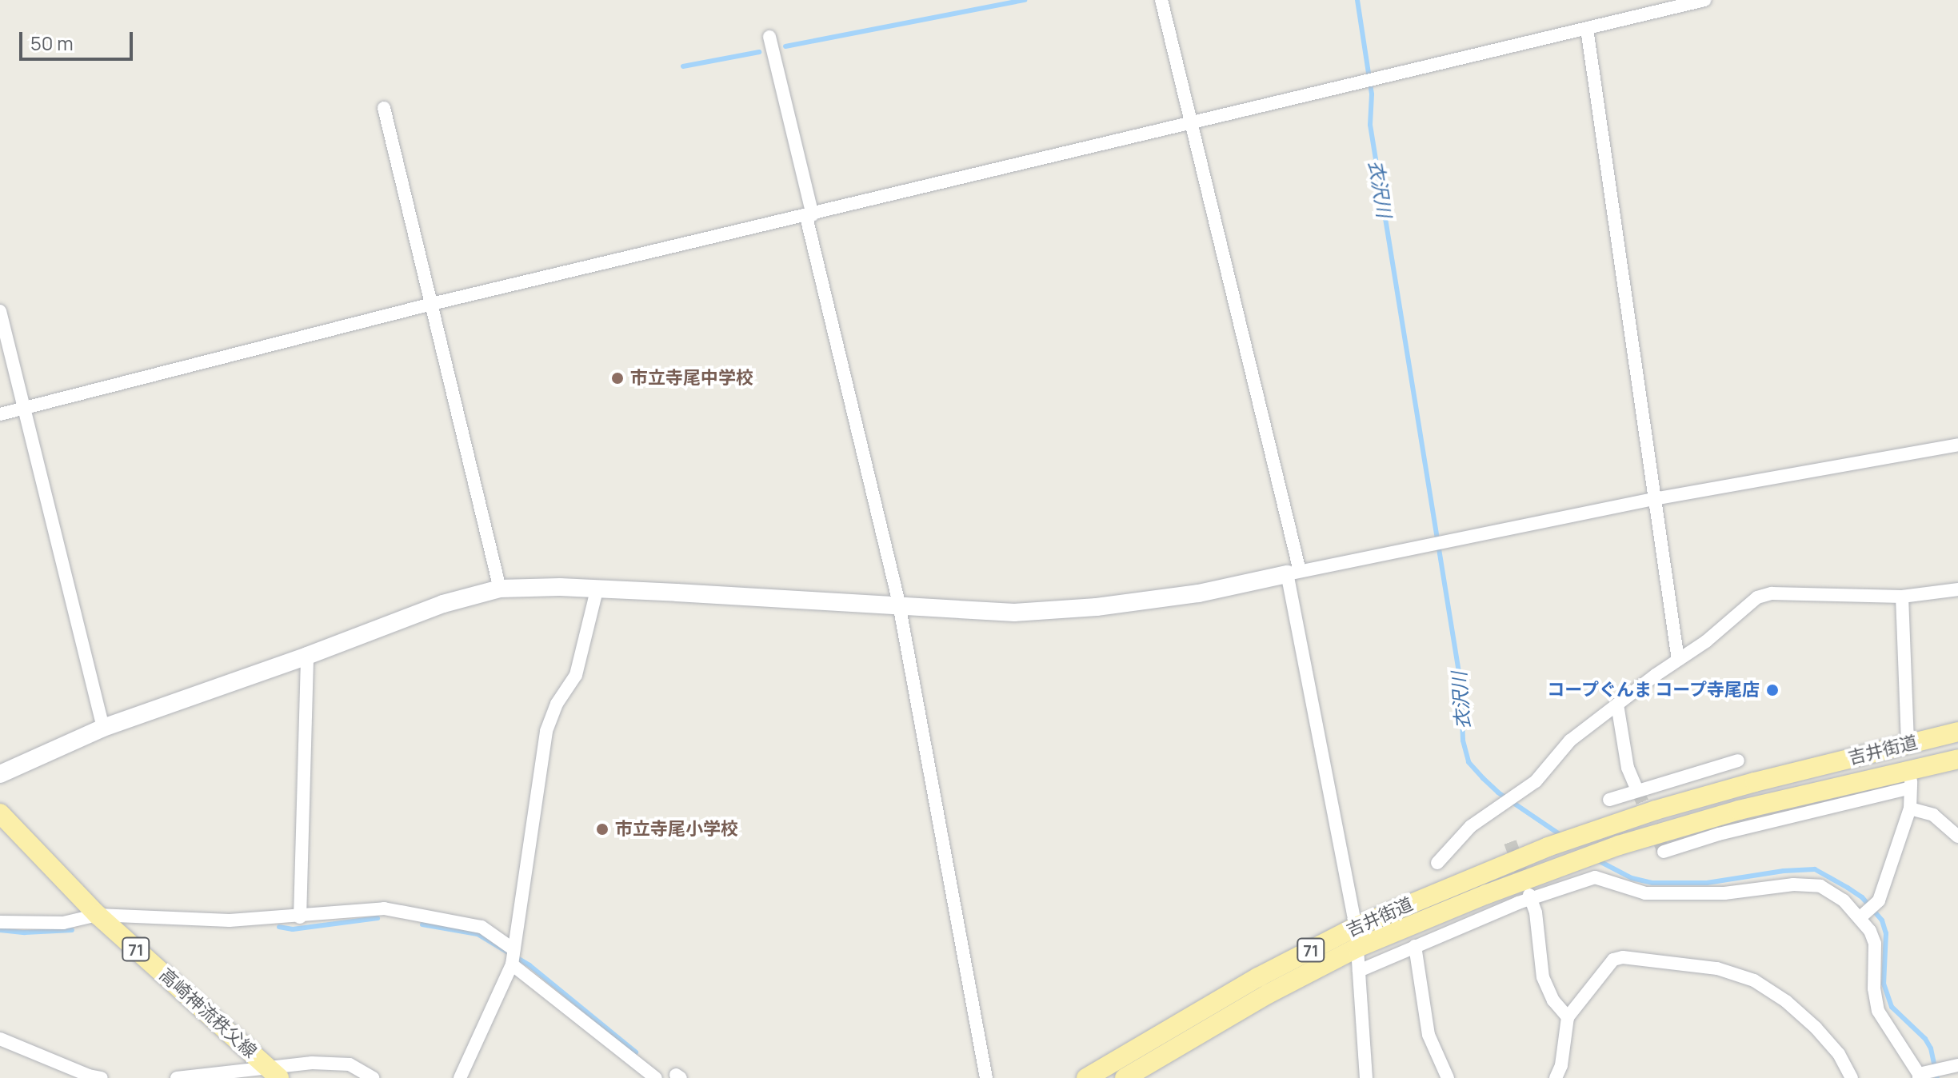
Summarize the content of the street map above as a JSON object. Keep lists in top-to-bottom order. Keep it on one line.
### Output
{"streets":{"main road":["吉井街道","71","高崎神流秩父線"]},"water":["衣沢川"],"places":["市立寺尾中学校","コープぐんま コープ寺尾店","市立寺尾小学校"],"scale_bar":"50 m"}
